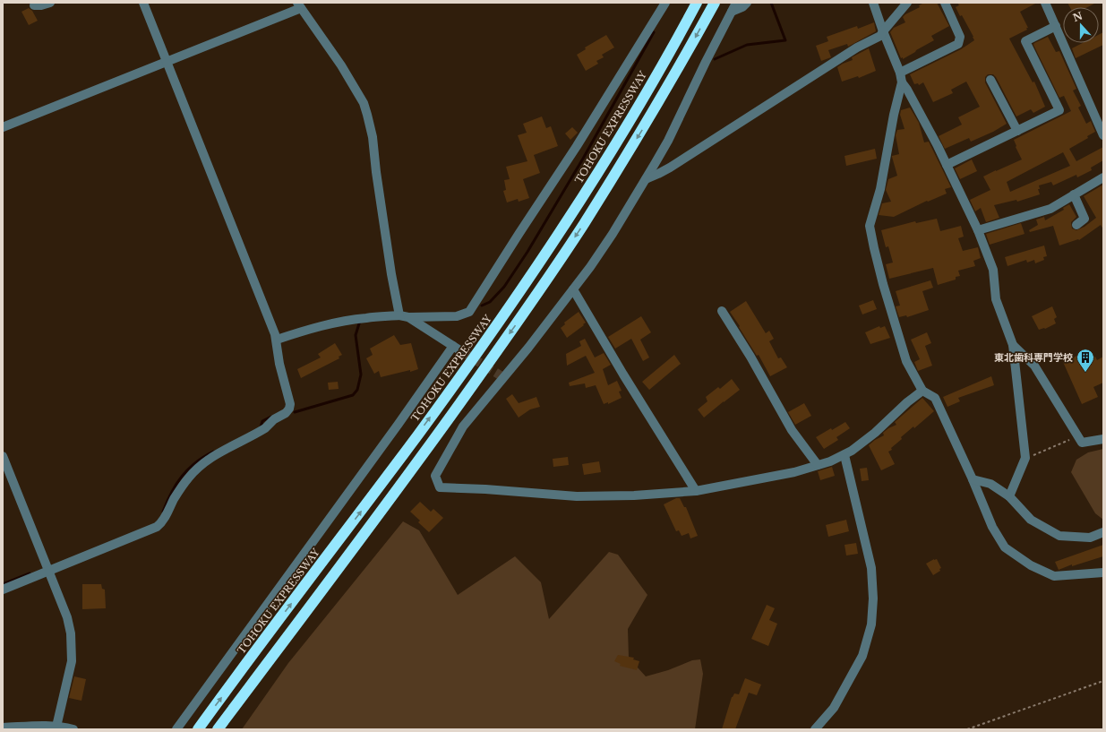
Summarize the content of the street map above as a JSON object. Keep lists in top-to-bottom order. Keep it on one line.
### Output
{"streets":{"highway":["TOHOKU EXPRESSWAY"]},"places":{"building":["東北歯科専門学校"]},"north":"top"}
